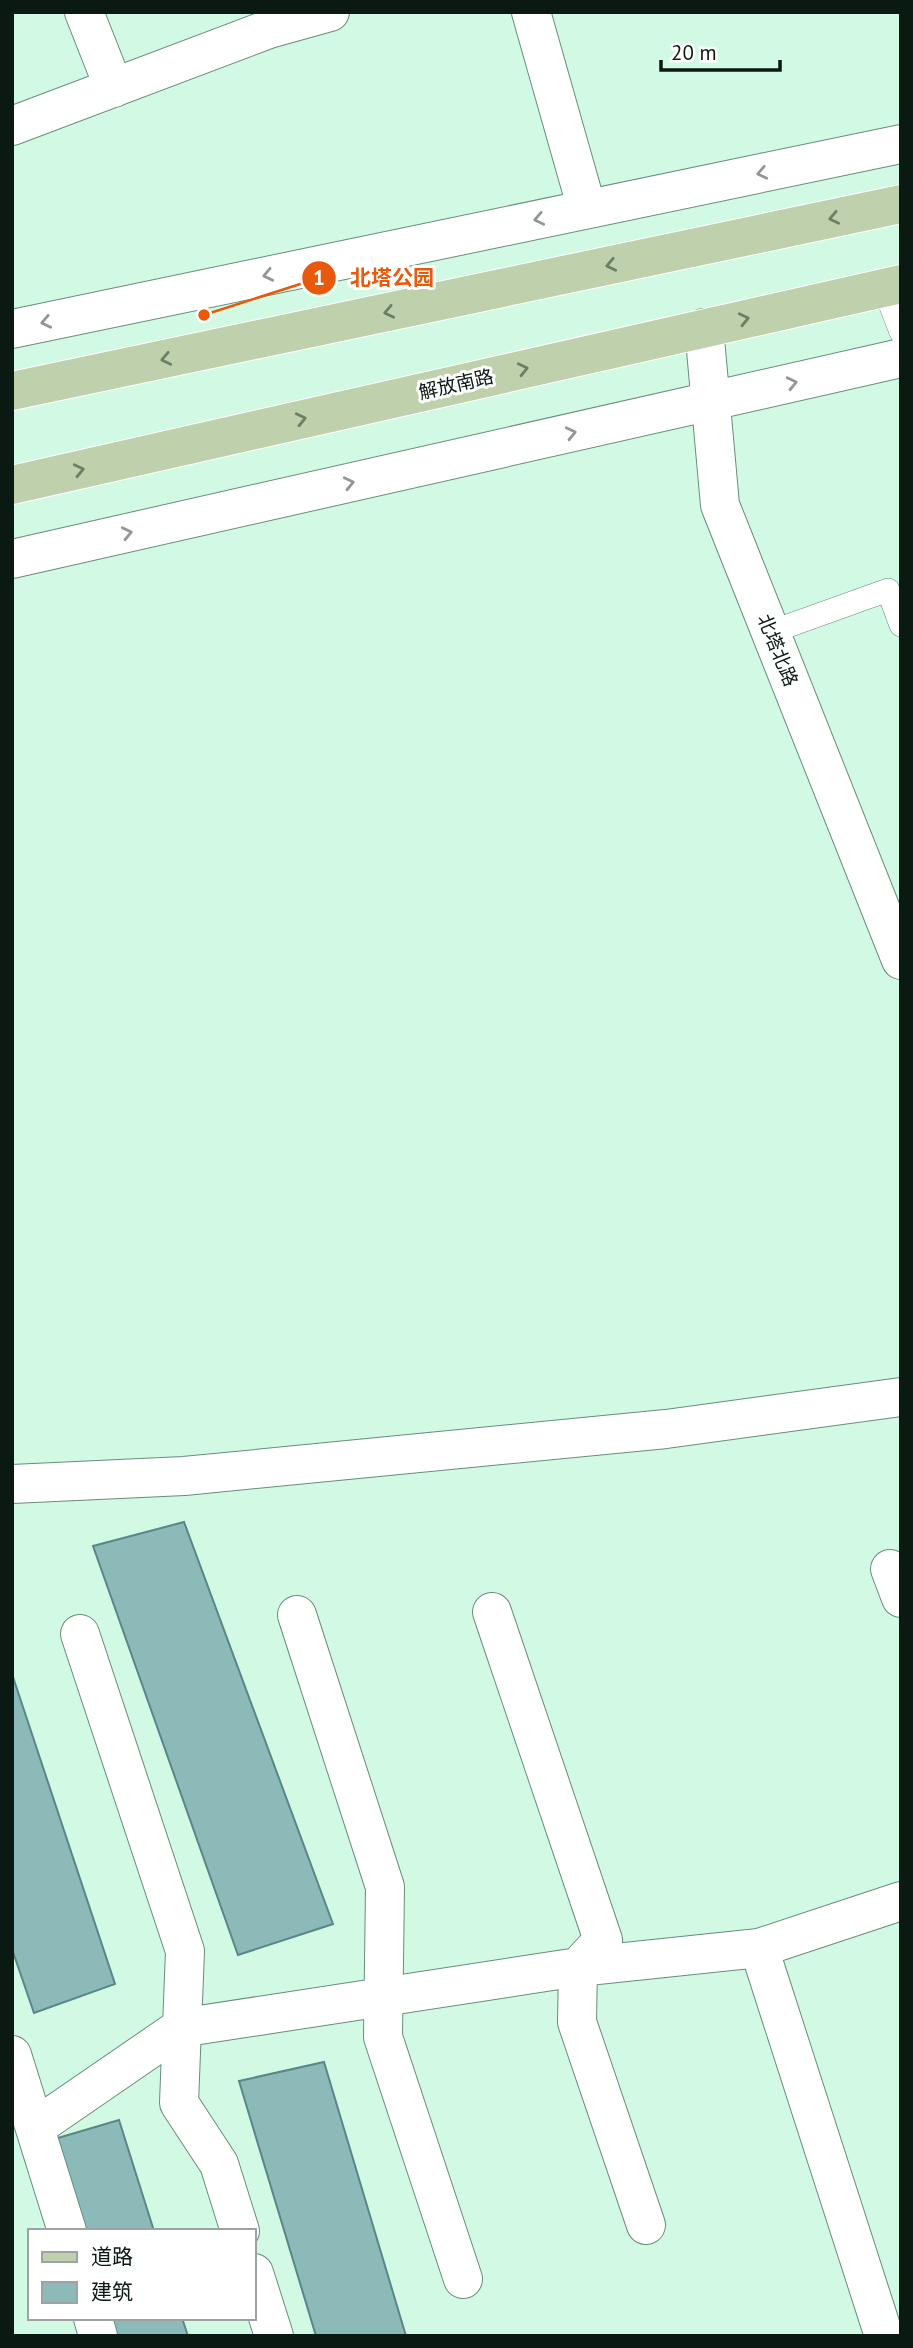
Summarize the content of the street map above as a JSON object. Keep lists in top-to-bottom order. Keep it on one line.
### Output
{"streets":{"main road":["解放南路"],"street":["北塔北路"]},"crossings":[["解放南路","北塔北路"]],"places":["北塔公园"],"legend":["道路","建筑"],"scale_bar":"20 m"}
